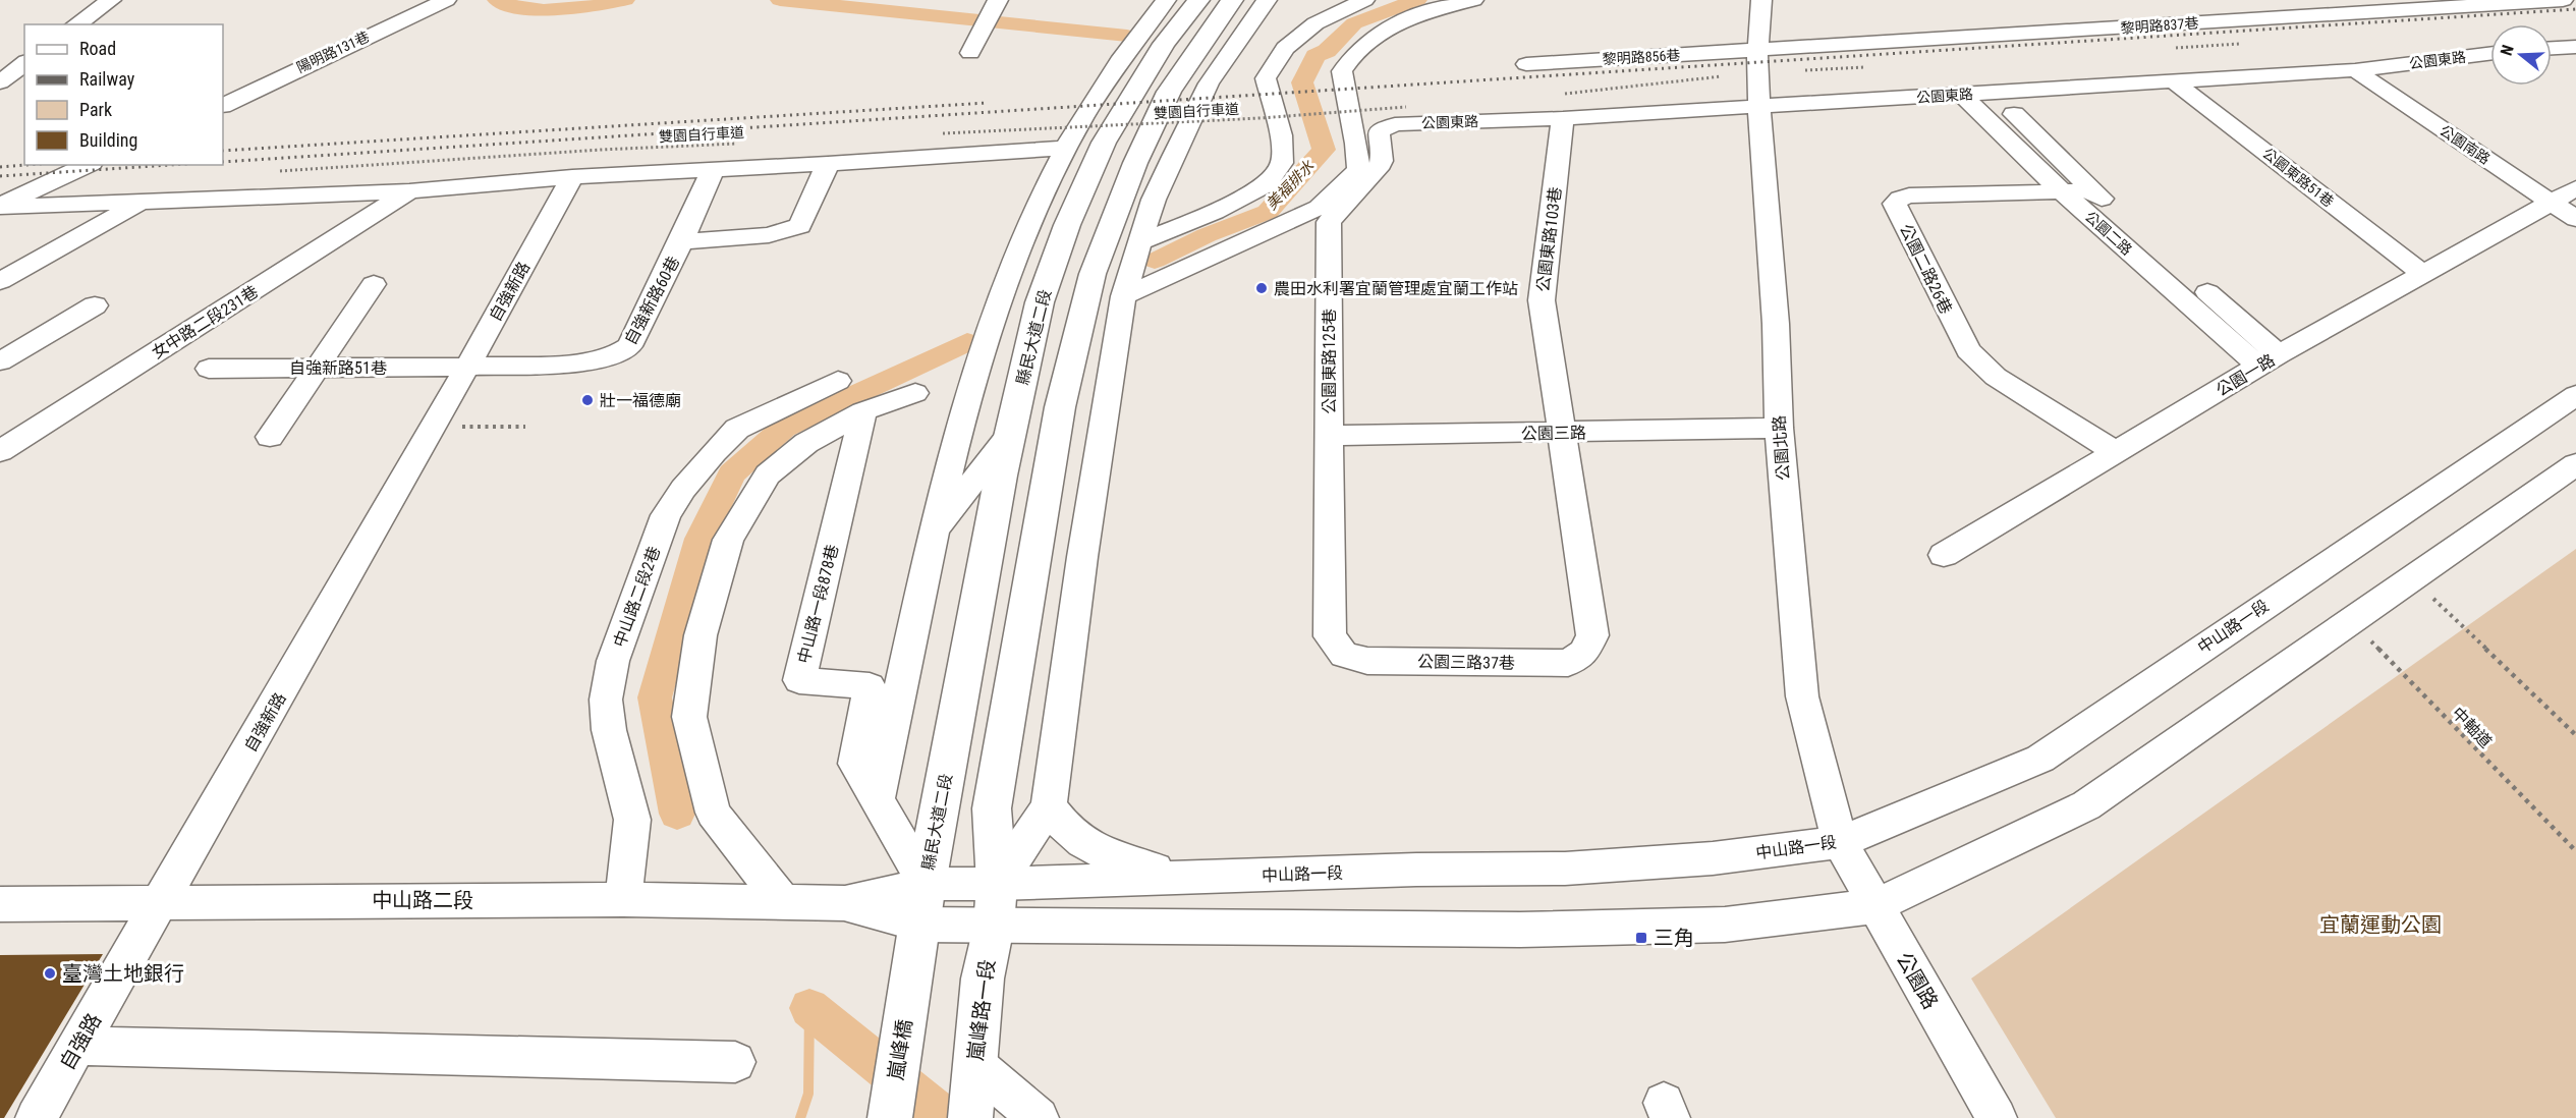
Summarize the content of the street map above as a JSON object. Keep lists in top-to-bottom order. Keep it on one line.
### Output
{"streets":{"main road":["縣民大道二段","嵐峰路一段","嵐峰橋"],"street":["黎明路837巷","陽明路131巷","黎明路856巷","公園東路","公園南路","公園東路51巷","公園二路","公園東路103巷","公園二路26巷","自強新路","自強新路60巷","女中路二段231巷","公園東路125巷","自強新路51巷","公園一路","公園三路","公園北路","中山路二段2巷","中山路一段878巷","中山路一段","公園三路37巷","中山路二段","公園路","自強路"],"path":["雙園自行車道","中軸道"]},"crossings":[["黎明路837巷","黎明路856巷"],["黎明路837巷","公園北路"],["黎明路856巷","公園北路"],["公園東路","公園南路"],["公園東路","公園東路51巷"],["公園東路","公園二路"],["公園東路","公園東路103巷"],["公園東路","公園東路125巷"],["公園東路","公園北路"],["公園南路","公園一路"],["公園東路51巷","公園一路"],["公園二路","公園二路26巷"],["公園二路","公園一路"],["公園東路103巷","公園三路"],["公園東路103巷","公園三路37巷"],["公園二路26巷","公園一路"],["自強新路","自強新路60巷"],["自強新路","自強新路51巷"],["自強新路","中山路二段"],["自強新路","自強路"],["自強新路60巷","自強新路51巷"],["縣民大道二段","中山路一段878巷"],["縣民大道二段","中山路一段"],["縣民大道二段","中山路二段"],["公園東路125巷","公園三路"],["公園東路125巷","公園三路37巷"],["公園三路","公園北路"],["公園三路","公園三路37巷"],["公園北路","中山路一段"],["公園北路","公園路"],["中山路二段2巷","中山路二段"],["中山路一段","中山路二段"],["中山路一段","公園路"],["中山路二段","嵐峰路一段"],["中山路二段","自強路"],["中山路二段","嵐峰橋"]],"water":["美福排水"],"parks":["宜蘭運動公園"],"places":{"other":["農田水利署宜蘭管理處宜蘭工作站","壯一福德廟","臺灣土地銀行"],"transit":["三角"]},"legend":["Road","Railway","Park","Building"],"north":"left"}
